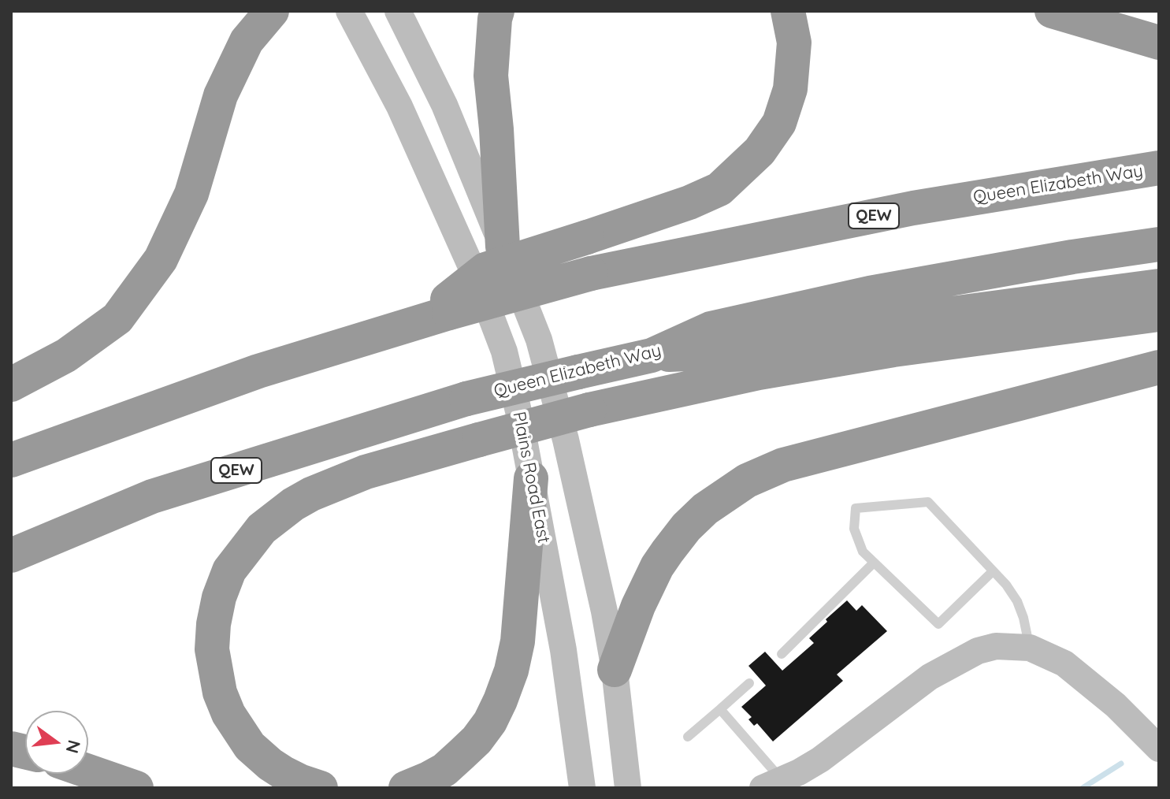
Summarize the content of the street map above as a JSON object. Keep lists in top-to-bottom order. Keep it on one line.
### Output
{"streets":{"highway":["Queen Elizabeth Way","QEW"],"main road":["Plains Road East"]},"north":"right"}
